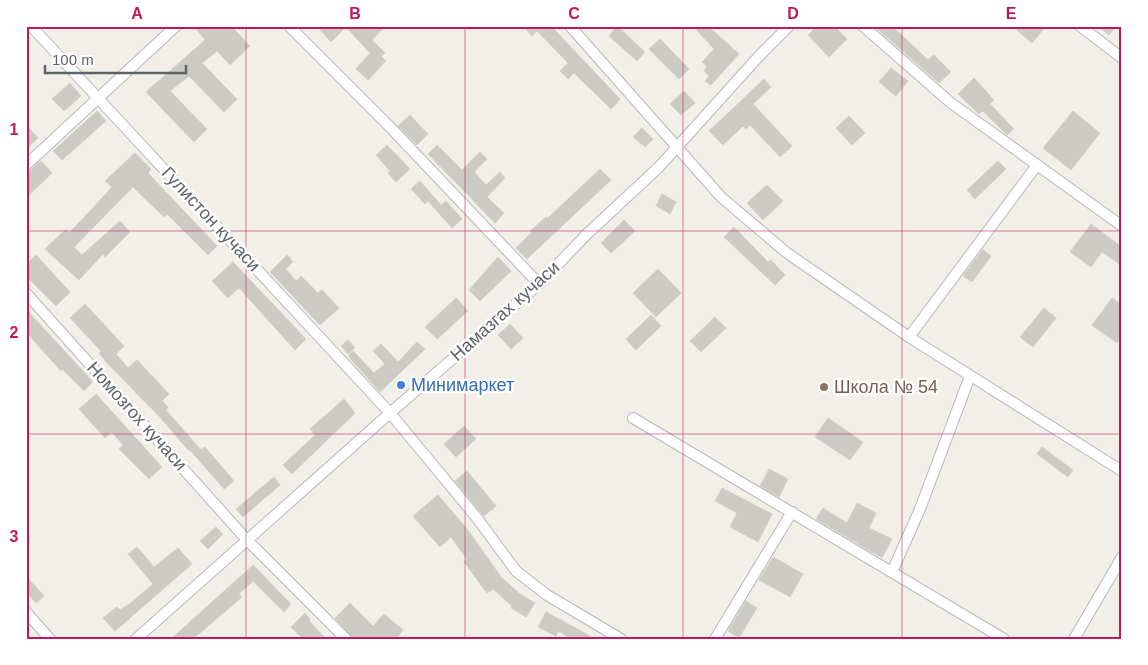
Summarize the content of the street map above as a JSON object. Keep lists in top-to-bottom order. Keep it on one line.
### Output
{"streets":{"street":["Гулистон кучаси","Намазгах кучаси","Номозгох кучаси"]},"crossings":[["Гулистон кучаси","Намазгах кучаси"],["Намазгах кучаси","Номозгох кучаси"]],"places":["Минимаркет","Школа № 54"],"scale_bar":"100 m","grid":{"columns":["A","B","C","D","E"],"rows":["1","2","3"]}}
